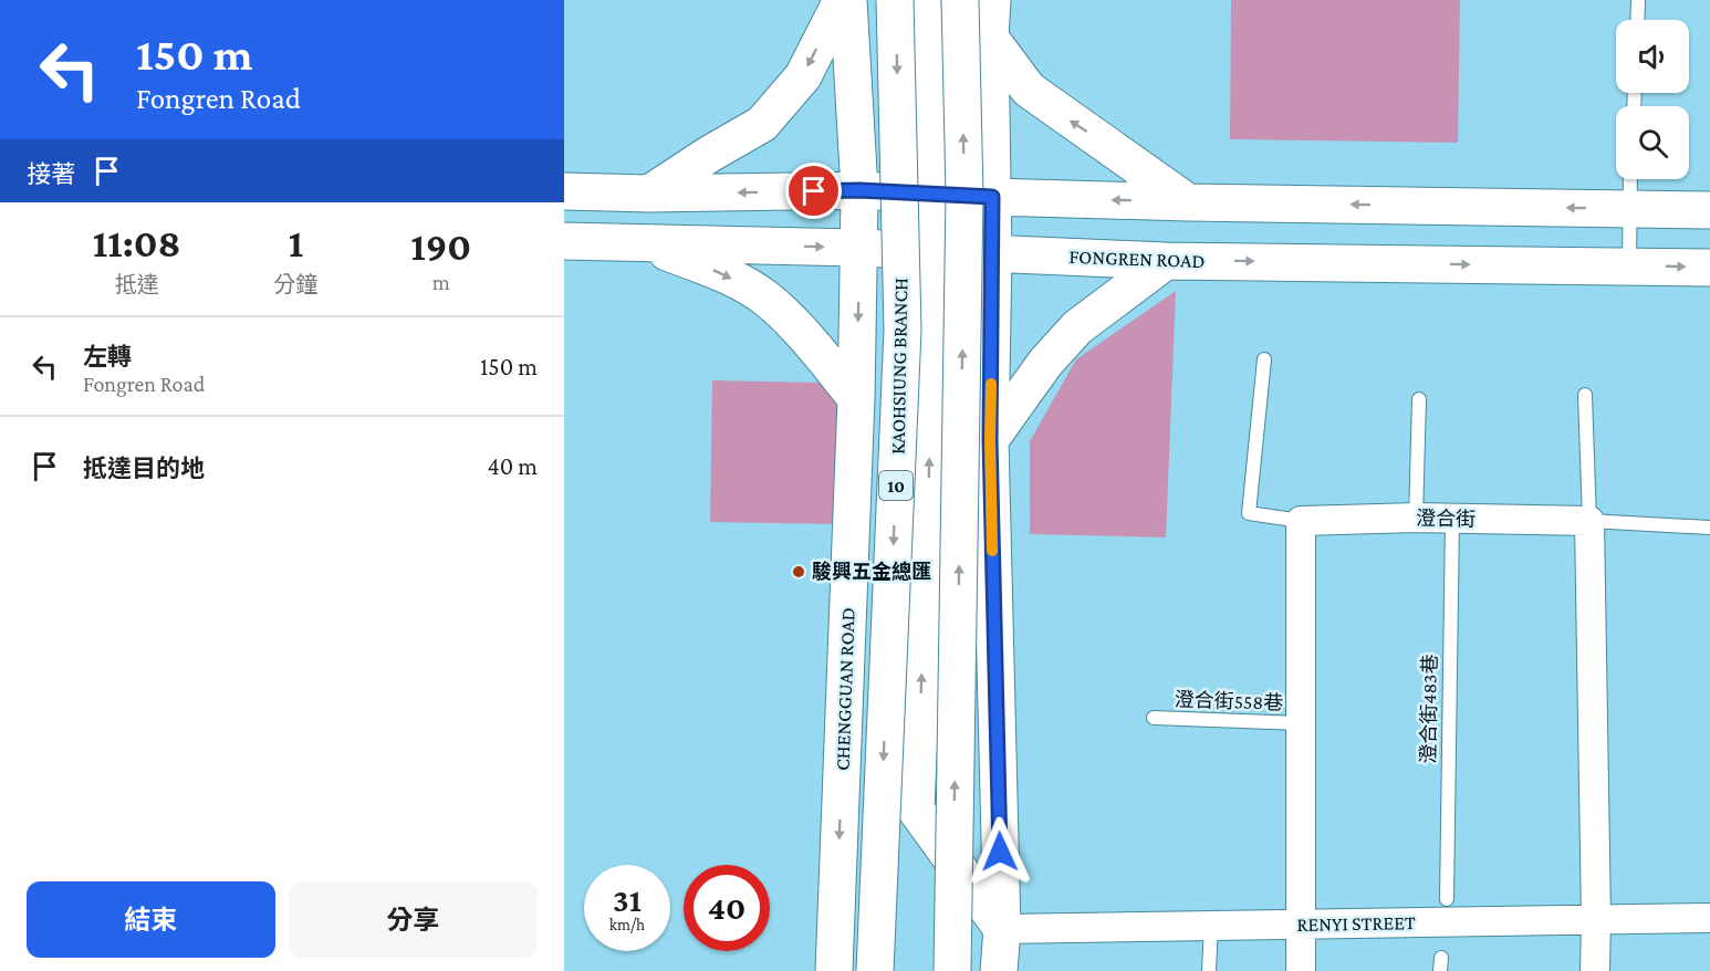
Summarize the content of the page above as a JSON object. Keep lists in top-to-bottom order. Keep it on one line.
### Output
{"streets":{"main road":["FONGREN ROAD","KAOHSIUNG BRANCH","10","CHENGGUAN ROAD"],"street":["澄合街","RENYI STREET"],"lane":["澄合街558巷","澄合街483巷"]},"crossings":[["FONGREN ROAD","CHENGGUAN ROAD"],["澄合街","澄合街483巷"]],"places":["駿興五金總匯"],"page":{"turn":["150 m","Fongren Road"],"then":"接著","eta":["11:08","抵達","1","分鐘","190","m"],"list":[{"name":"左轉","note":"Fongren Road","value":"150 m"},{"name":"抵達目的地","value":"40 m"}],"speed":"31 km/h","limit":"40","buttons":["結束","分享"]}}
